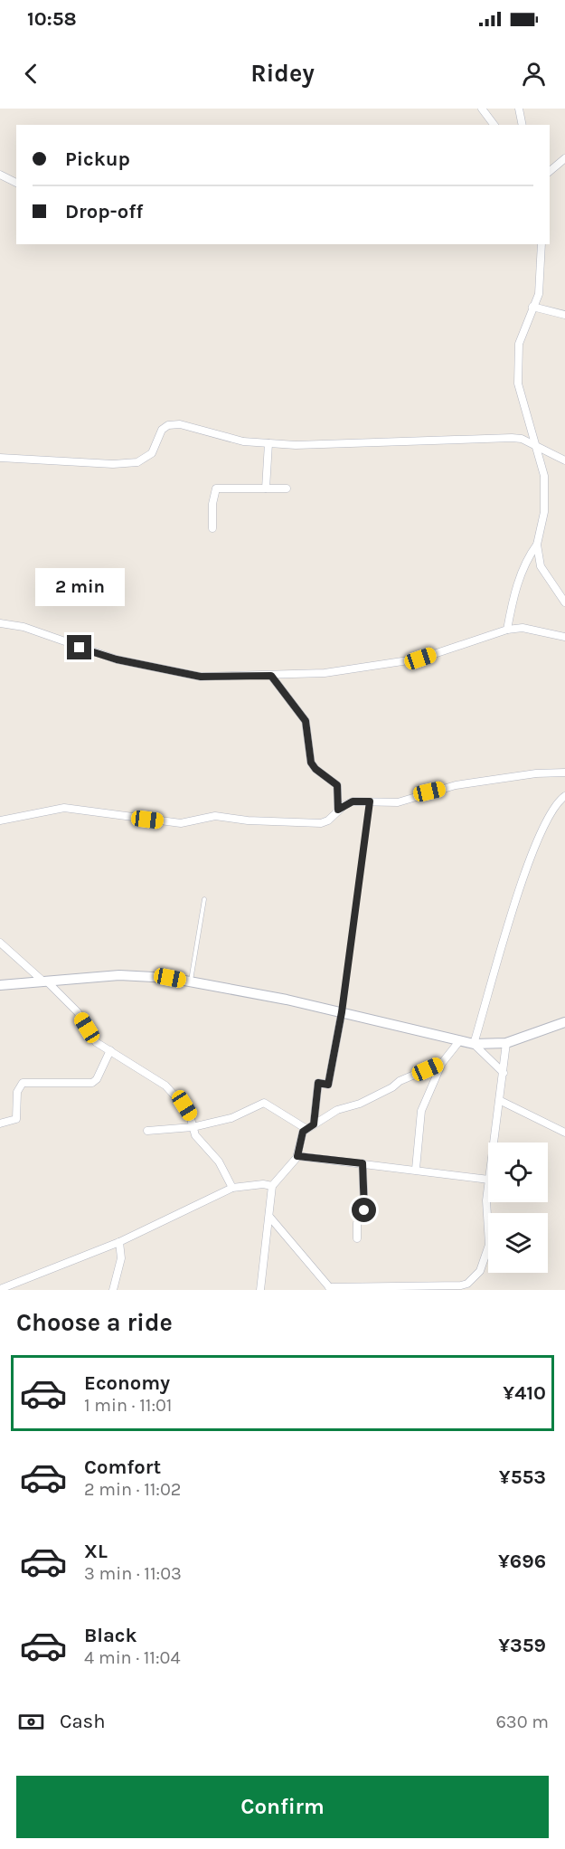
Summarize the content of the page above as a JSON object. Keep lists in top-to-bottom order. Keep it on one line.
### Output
{"page":{"status":"10:58","header":"Ridey","banner":["Pickup","Drop-off"],"bubble":"2 min","heading":"Choose a ride","list":[{"name":"Economy","note":"1 min · 11:01","value":"¥410"},{"name":"Comfort","note":"2 min · 11:02","value":"¥553"},{"name":"XL","note":"3 min · 11:03","value":"¥696"},{"name":"Black","note":"4 min · 11:04","value":"¥359"}],"pay":["Cash","630 m"],"buttons":"Confirm"}}
